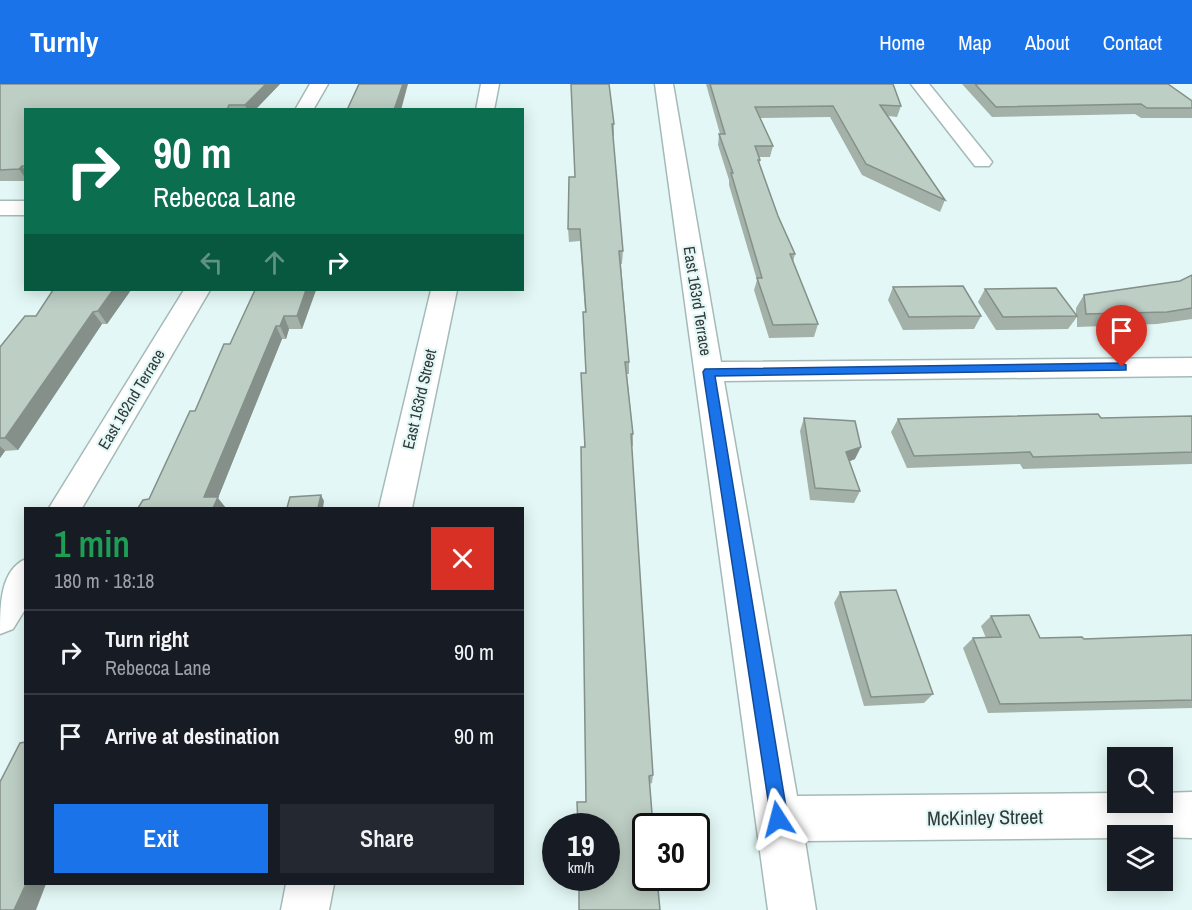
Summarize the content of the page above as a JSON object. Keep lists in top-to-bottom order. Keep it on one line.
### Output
{"streets":{"street":["East 163rd Terrace","East 162nd Terrace","East 163rd Street","McKinley Street"]},"crossings":[["East 163rd Terrace","McKinley Street"]],"page":{"header":"Turnly","nav":["Home","Map","About","Contact"],"turn":["90 m","Rebecca Lane"],"heading":["1 min","180 m · 18:18"],"list":[{"name":"Turn right","note":"Rebecca Lane","value":"90 m"},{"name":"Arrive at destination","value":"90 m"}],"buttons":["Exit","Share"],"speed":"19 km/h","limit":"30"}}
